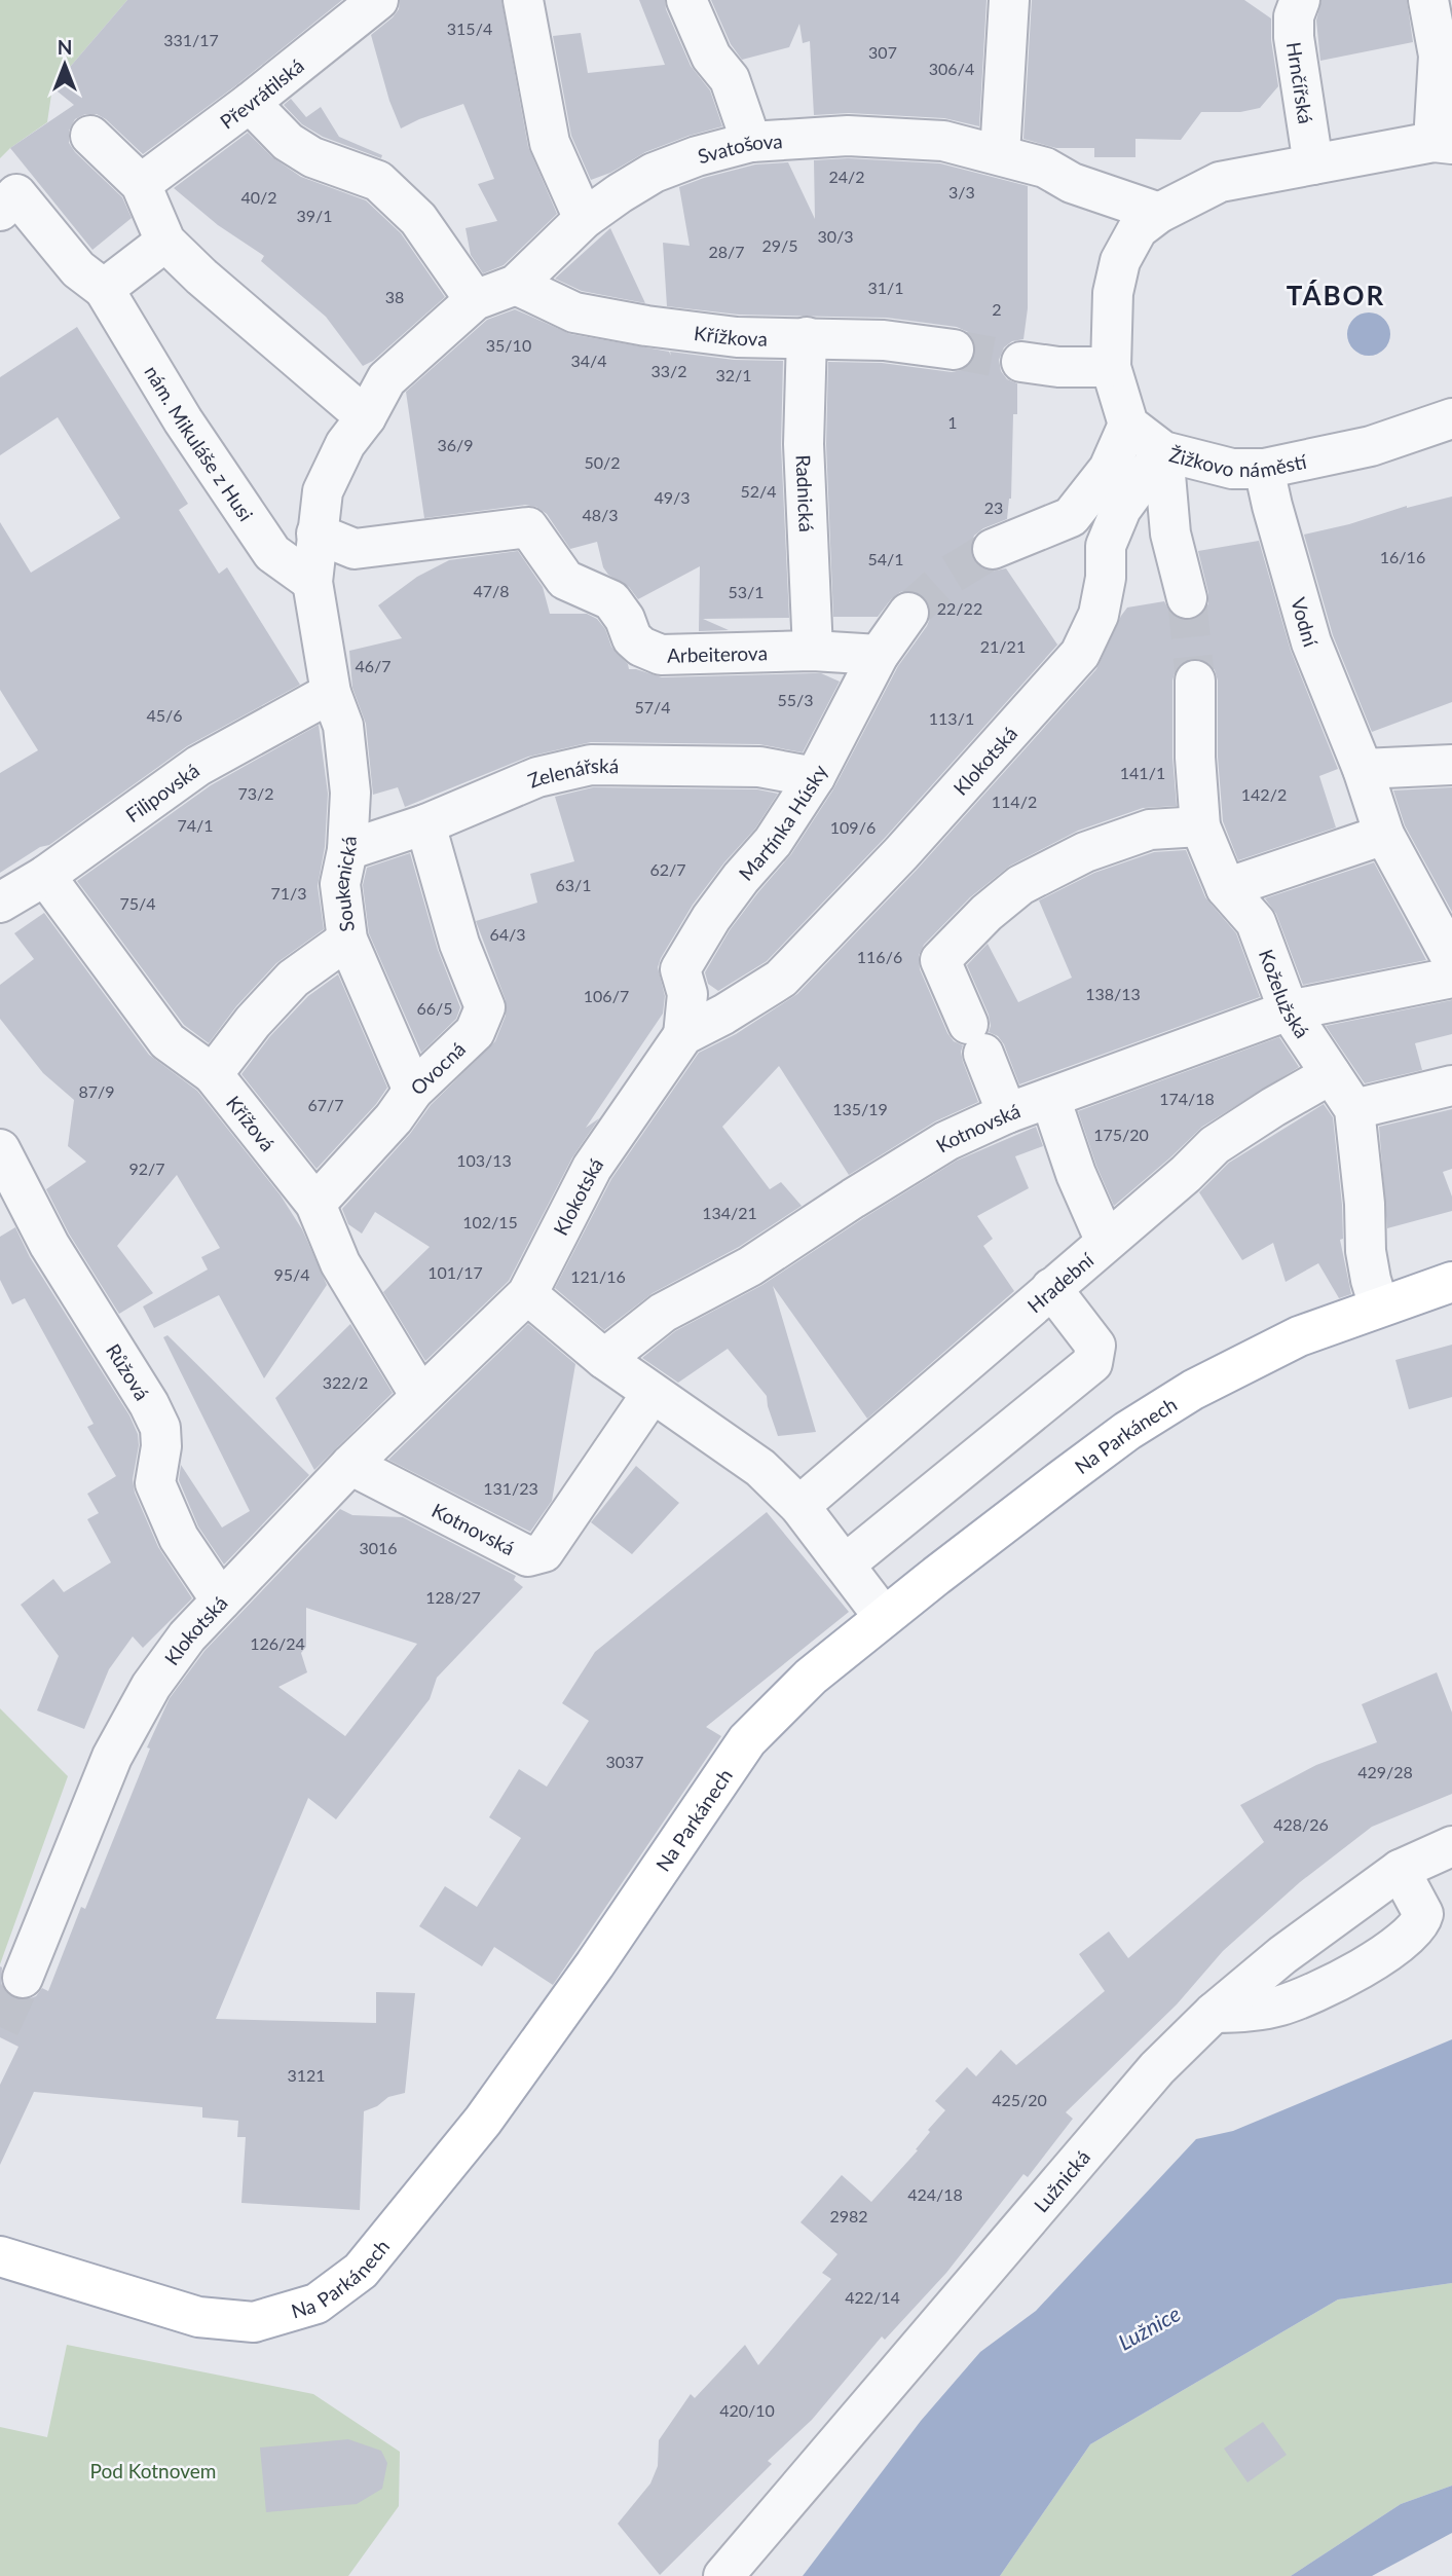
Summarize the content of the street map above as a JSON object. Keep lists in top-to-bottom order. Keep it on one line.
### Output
{"streets":{"main road":["Na Parkánech"],"street":["Hrnčířská","Převrátilská","Svatošova","Křížkova","nám. Mikuláše z Husi","Žižkovo náměstí","Radnická","Vodní","Arbeiterova","Klokotská","Zelenářská","Filipovská","Martínka Húsky","Soukenická","Koželužská","Ovocná","Křížová","Kotnovská","Hradební","Růžová","Lužnická"]},"crossings":[["Svatošova","Křížkova"],["Křížkova","Radnická"],["Žižkovo náměstí","Vodní"],["Žižkovo náměstí","Klokotská"],["Radnická","Arbeiterova"],["Arbeiterova","Martínka Húsky"],["Klokotská","Martínka Húsky"],["Klokotská","Křížová"],["Klokotská","Kotnovská"],["Klokotská","Růžová"],["Zelenářská","Martínka Húsky"],["Zelenářská","Soukenická"],["Zelenářská","Ovocná"],["Filipovská","Soukenická"],["Filipovská","Křížová"],["Soukenická","Ovocná"],["Koželužská","Kotnovská"],["Koželužská","Hradební"],["Koželužská","Na Parkánech"],["Ovocná","Křížová"]],"districts":["TÁBOR"],"water":["Lužnice"],"parks":["Pod Kotnovem"],"house_numbers":["315/4","331/17","307","306/4","24/2","3/3","40/2","39/1","30/3","29/5","28/7","31/1","38","2","35/10","34/4","33/2","32/1","1","36/9","50/2","52/4","49/3","23","48/3","16/16","54/1","47/8","53/1","22/22","21/21","46/7","55/3","57/4","45/6","113/1","141/1","73/2","142/2","114/2","74/1","109/6","62/7","63/1","71/3","75/4","64/3","116/6","138/13","106/7","66/5","87/9","174/18","67/7","135/19","175/20","103/13","92/7","134/21","102/15","101/17","95/4","121/16","322/2","131/23","3016","128/27","126/24","3037","429/28","428/26","3121","425/20","424/18","2982","422/14","420/10"],"north":"top"}
